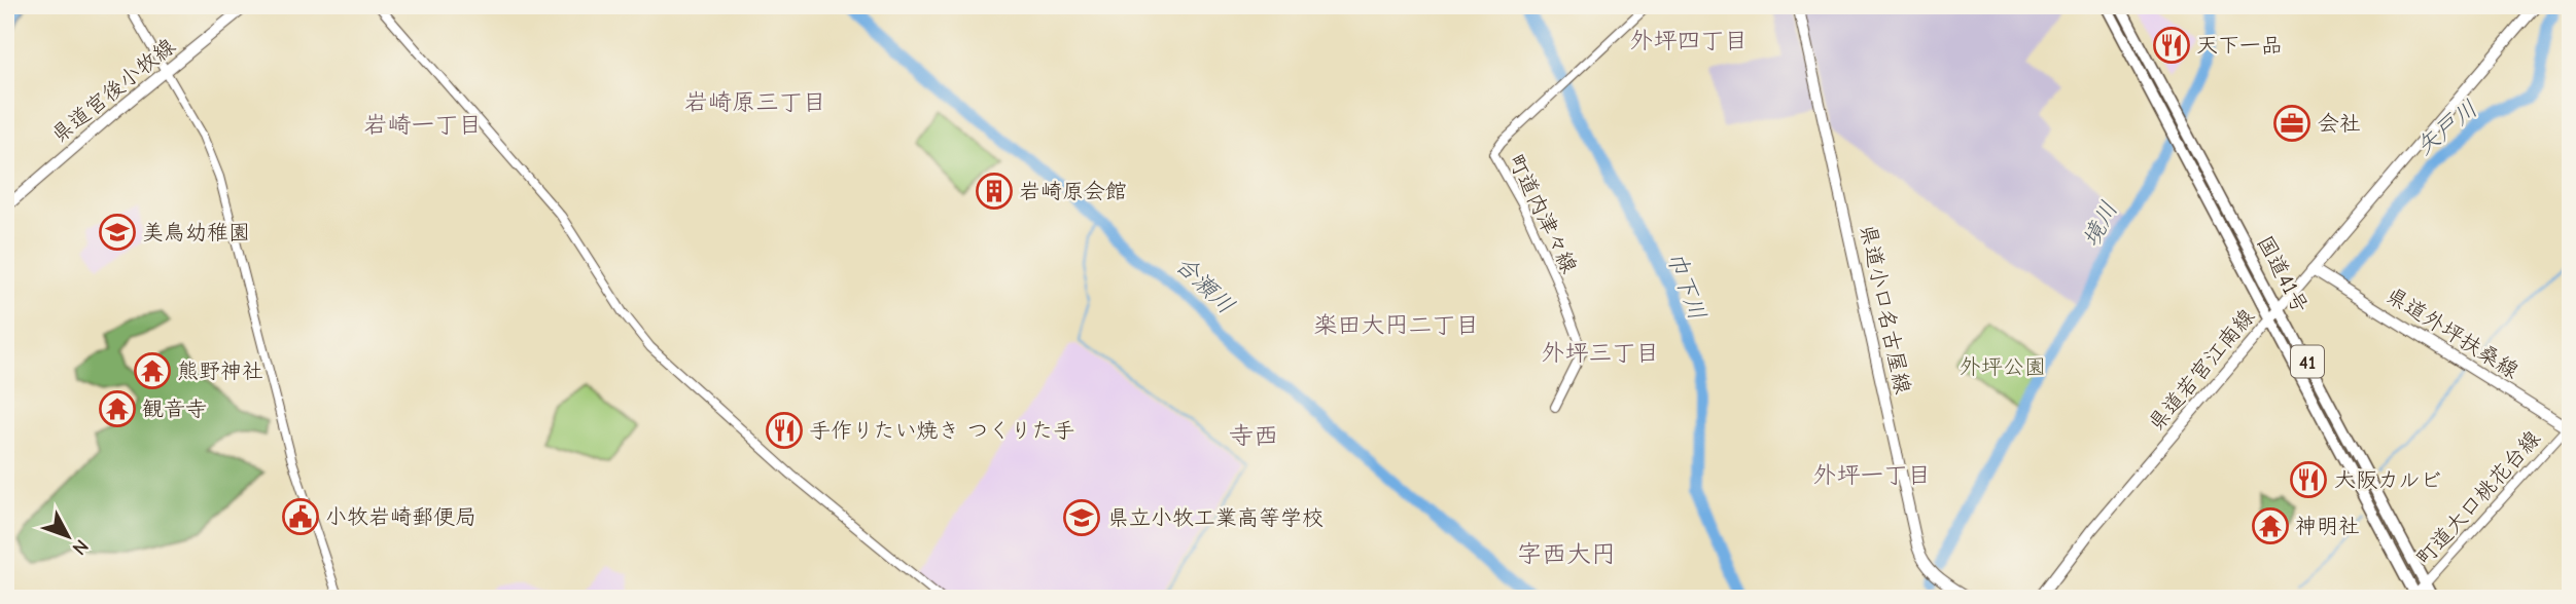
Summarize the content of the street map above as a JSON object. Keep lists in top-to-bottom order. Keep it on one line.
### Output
{"streets":{"highway":["国道41号","41"],"main road":["県道宮後小牧線","県道小口名古屋線","県道外坪扶桑線","県道若宮江南線"],"street":["町道内津々線","町道大口桃花台線"]},"crossings":[["国道41号","県道若宮江南線"],["国道41号","町道大口桃花台線"],["県道外坪扶桑線","県道若宮江南線"],["県道外坪扶桑線","町道大口桃花台線"]],"districts":["外坪四丁目","岩崎原三丁目","岩崎一丁目","楽田大円二丁目","外坪三丁目","寺西","外坪一丁目","字西大円"],"water":["矢戸川","境川","合瀬川","巾下川"],"parks":["外坪公園"],"places":{"restaurant":["天下一品","手作りたい焼き つくりた手","大阪カルビ"],"office":["会社"],"building":["岩崎原会館"],"school or university":["美鳥幼稚園","県立小牧工業高等学校"],"temple":["熊野神社","観音寺","神明社"],"public building":["小牧岩崎郵便局"]},"north":"bottom right"}
